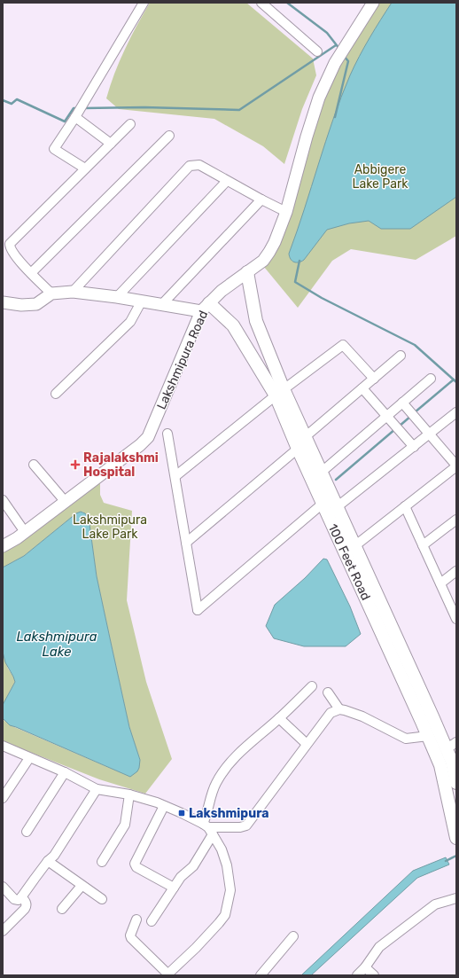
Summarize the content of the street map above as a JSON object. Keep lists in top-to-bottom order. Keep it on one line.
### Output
{"streets":{"main road":["100 Feet Road"],"street":["Lakshmipura Road"]},"crossings":[["Lakshmipura Road","100 Feet Road"]],"water":["Lakshmipura Lake"],"parks":["Abbigere Lake Park","Lakshmipura Lake Park"],"places":{"health":["Rajalakshmi Hospital"],"transit":["Lakshmipura"]}}
